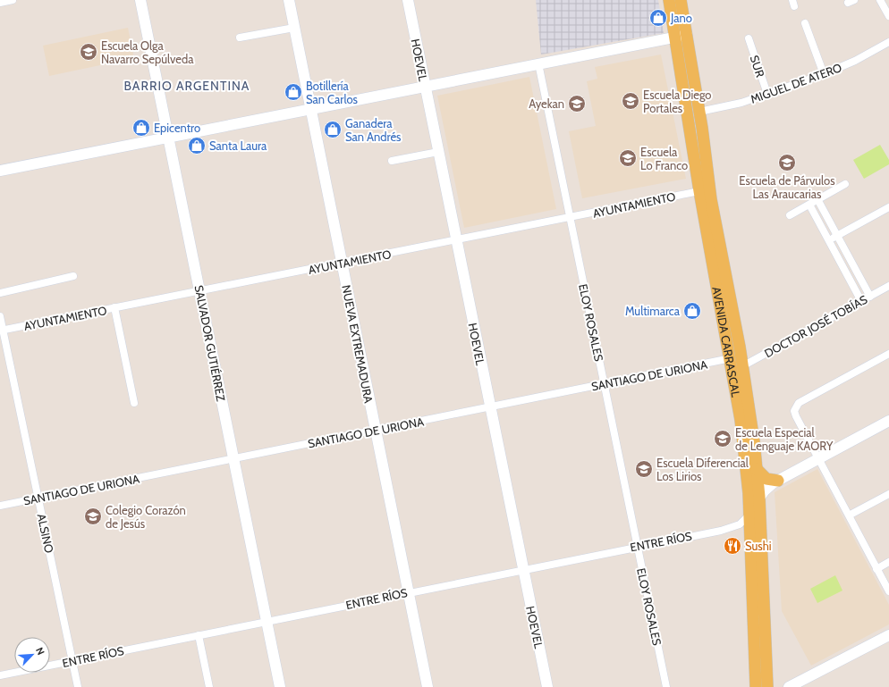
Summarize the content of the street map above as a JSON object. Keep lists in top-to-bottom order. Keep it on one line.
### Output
{"streets":{"main road":["AVENIDA CARRASCAL"],"street":["HOEVEL","SUR","MIGUEL DE ATERO","AYUNTAMIENTO","ELOY ROSALES","DOCTOR JOSÉ TOBÍAS","SALVADOR GUTIÉRREZ","NUEVA EXTREMADURA","SANTIAGO DE URIONA","ALSINO","ENTRE RÍOS"]},"crossings":[["HOEVEL","AYUNTAMIENTO"],["HOEVEL","SANTIAGO DE URIONA"],["HOEVEL","ENTRE RÍOS"],["SUR","MIGUEL DE ATERO"],["MIGUEL DE ATERO","AVENIDA CARRASCAL"],["AYUNTAMIENTO","ELOY ROSALES"],["AYUNTAMIENTO","AVENIDA CARRASCAL"],["AYUNTAMIENTO","SALVADOR GUTIÉRREZ"],["AYUNTAMIENTO","NUEVA EXTREMADURA"],["AYUNTAMIENTO","ALSINO"],["ELOY ROSALES","SANTIAGO DE URIONA"],["ELOY ROSALES","ENTRE RÍOS"],["DOCTOR JOSÉ TOBÍAS","AVENIDA CARRASCAL"],["AVENIDA CARRASCAL","SANTIAGO DE URIONA"],["AVENIDA CARRASCAL","ENTRE RÍOS"],["SALVADOR GUTIÉRREZ","SANTIAGO DE URIONA"],["SALVADOR GUTIÉRREZ","ENTRE RÍOS"],["NUEVA EXTREMADURA","SANTIAGO DE URIONA"],["NUEVA EXTREMADURA","ENTRE RÍOS"],["SANTIAGO DE URIONA","ALSINO"],["ALSINO","ENTRE RÍOS"]],"districts":["BARRIO ARGENTINA"],"places":{"shop":["Jano","Botillería San Carlos","Epicentro","Ganadera San Andrés","Santa Laura","Multimarca"],"school or university":["Escuela Olga Navarro Sepúlveda","Escuela Diego Portales","Ayekan","Escuela Lo Franco","Escuela de Párvulos Las Araucarias","Escuela Especial de Lenguaje KAORY","Escuela Diferencial Los Lirios","Colegio Corazón de Jesús"],"restaurant":["Sushi"]},"north":"top right"}
